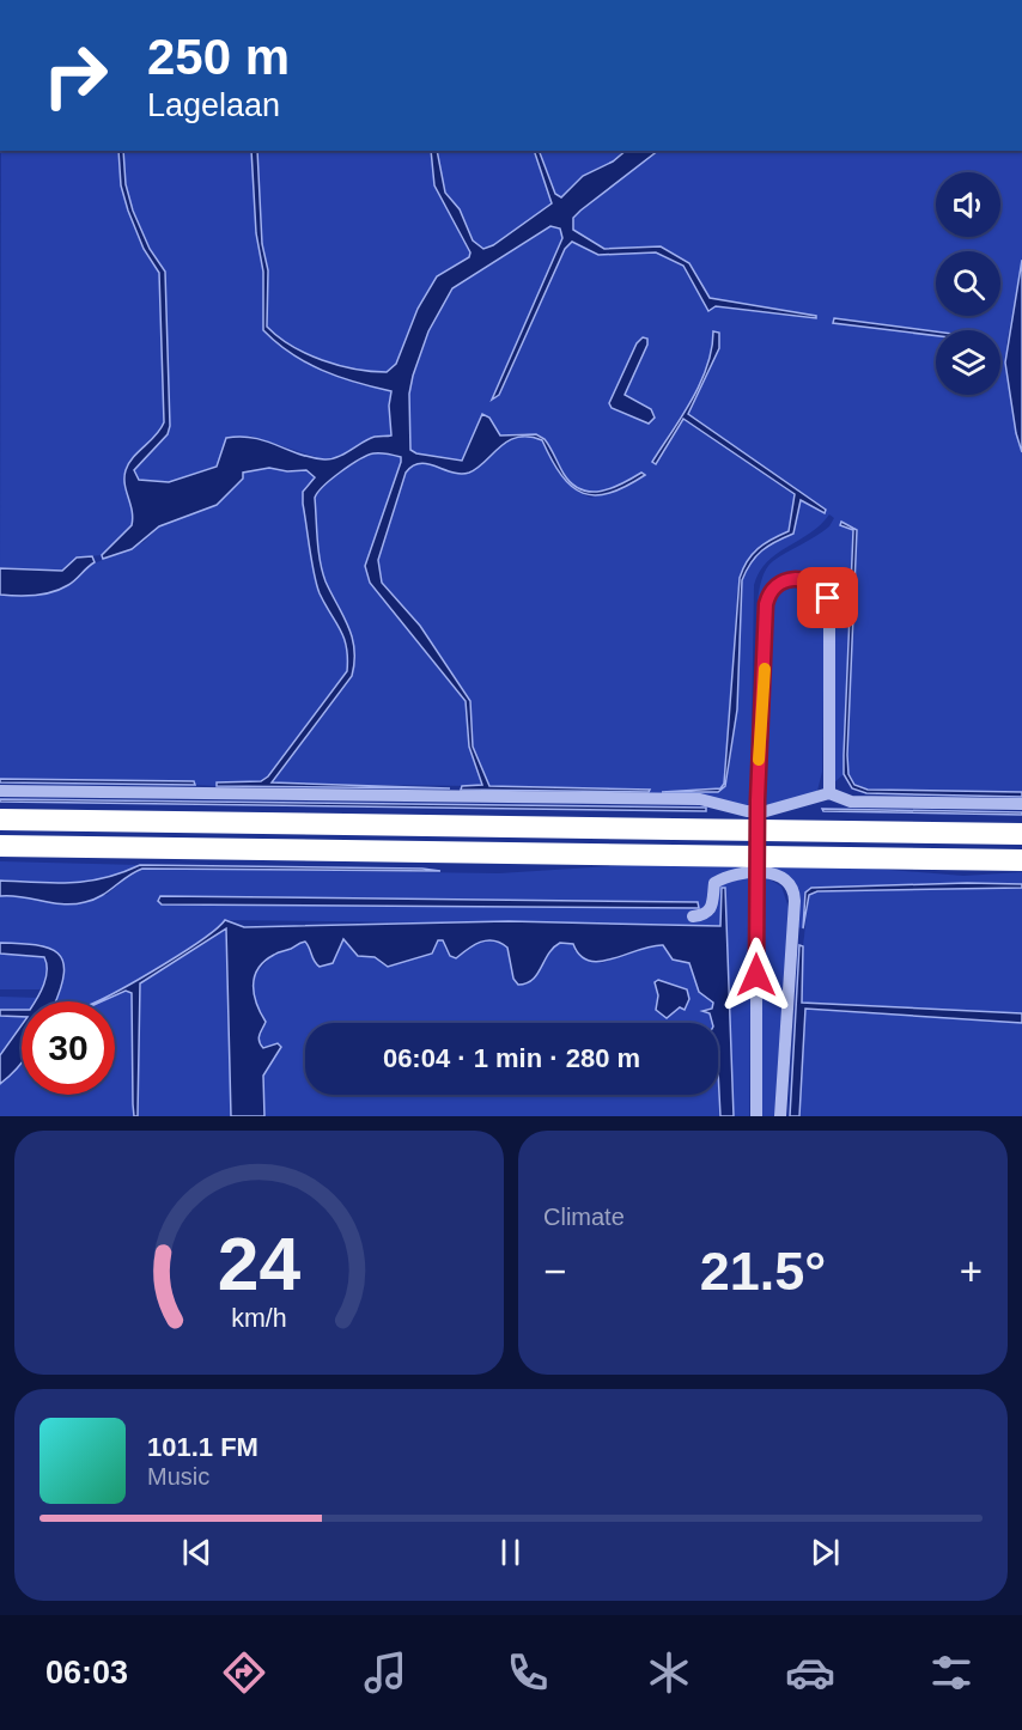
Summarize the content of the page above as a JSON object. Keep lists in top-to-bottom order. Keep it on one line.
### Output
{"page":{"turn":["250 m","Lagelaan"],"limit":"30","trip":"06:04 · 1 min · 280 m","tile":"Climate","heat":["−","21.5°","+"],"song":["101.1 FM","Music"],"tabs":"06:03","gauge":["24","km/h"]}}
